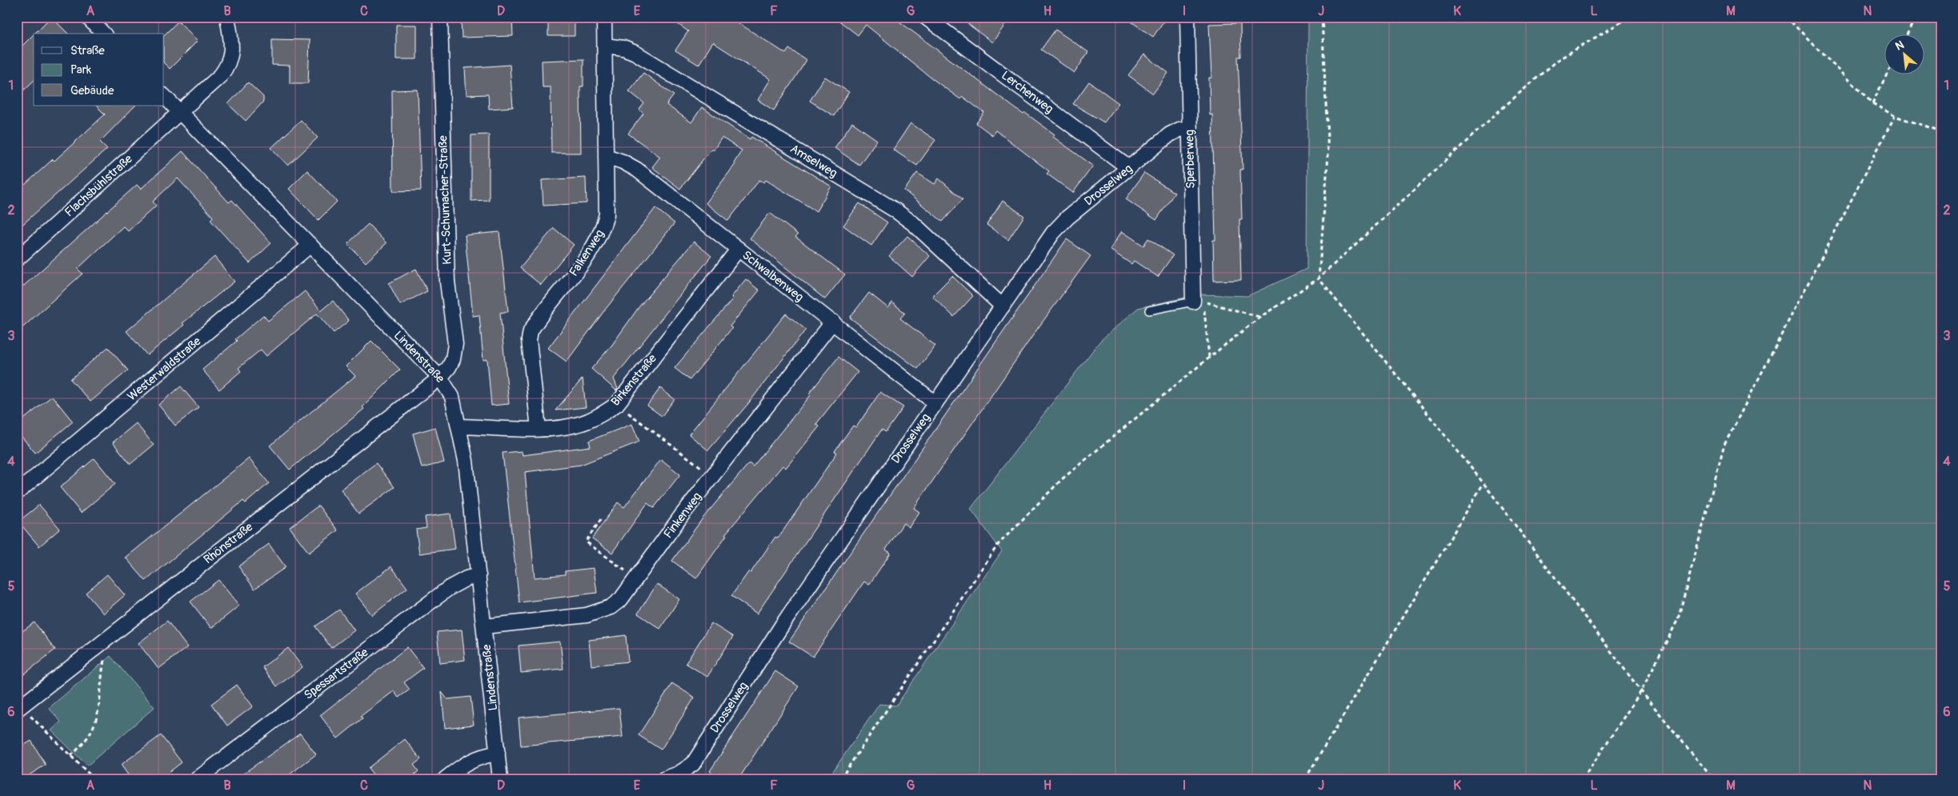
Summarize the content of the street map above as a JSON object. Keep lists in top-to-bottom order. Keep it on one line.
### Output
{"streets":{"street":["Lerchenweg","Sperberweg","Amselweg","Drosselweg","Flachsbühlstraße","Kurt-Schumacher-Straße","Falkenweg","Schwalbenweg","Lindenstraße","Westerwaldstraße","Birkenstraße","Finkenweg","Rhönstraße","Spessartstraße"]},"crossings":[["Lerchenweg","Drosselweg"],["Sperberweg","Drosselweg"],["Amselweg","Drosselweg"],["Amselweg","Falkenweg"],["Drosselweg","Schwalbenweg"],["Flachsbühlstraße","Lindenstraße"],["Kurt-Schumacher-Straße","Lindenstraße"],["Kurt-Schumacher-Straße","Rhönstraße"],["Falkenweg","Schwalbenweg"],["Falkenweg","Birkenstraße"],["Schwalbenweg","Birkenstraße"],["Schwalbenweg","Finkenweg"],["Lindenstraße","Westerwaldstraße"],["Lindenstraße","Birkenstraße"],["Lindenstraße","Finkenweg"],["Lindenstraße","Rhönstraße"],["Lindenstraße","Spessartstraße"]],"legend":["Straße","Park","Gebäude"],"north":"top left","grid":{"columns":["A","B","C","D","E","F","G","H","I","J","K","L","M","N"],"rows":["1","2","3","4","5","6"]}}
